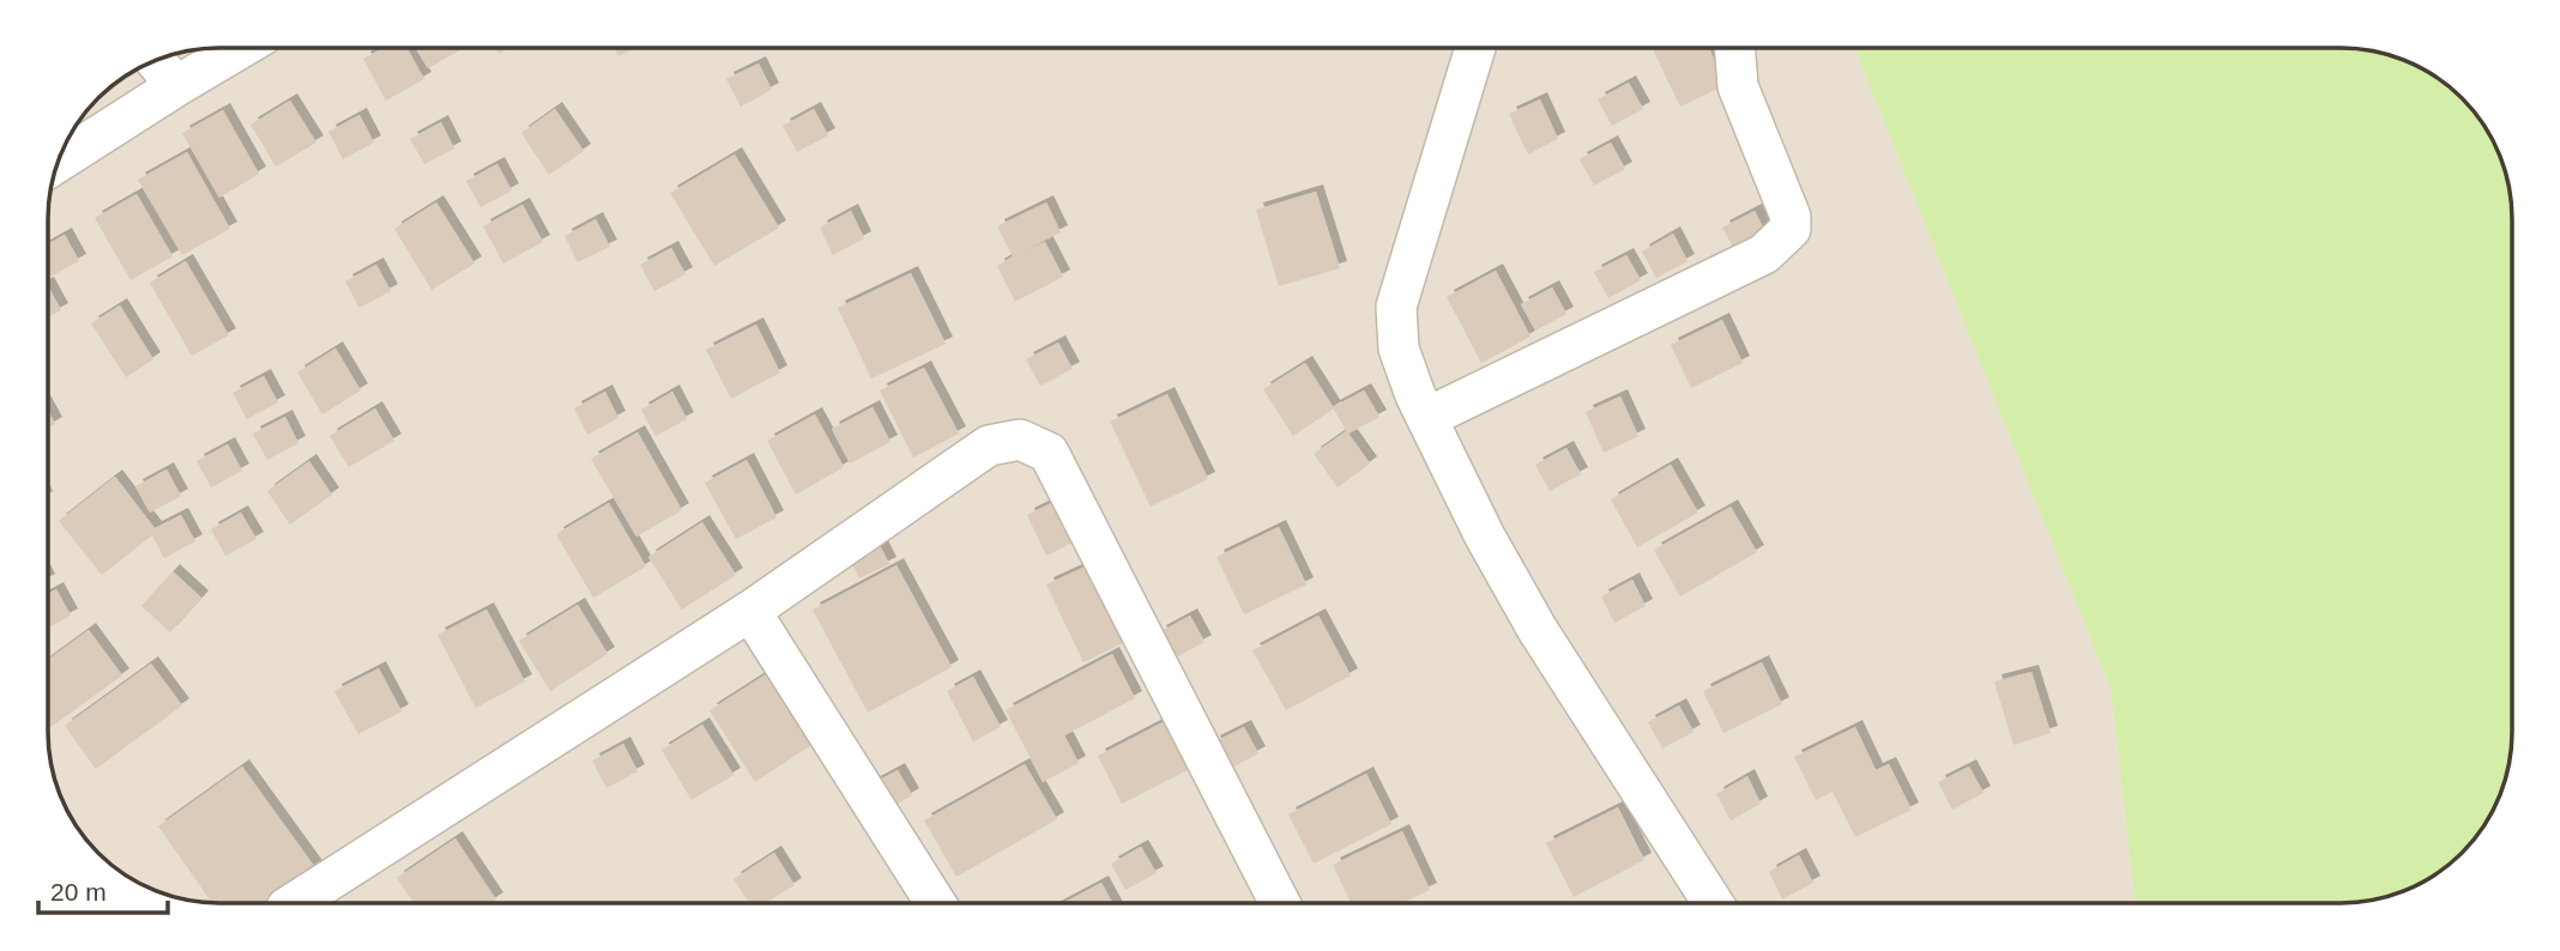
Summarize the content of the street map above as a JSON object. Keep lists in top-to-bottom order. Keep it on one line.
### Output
{"scale_bar":"20 m"}
